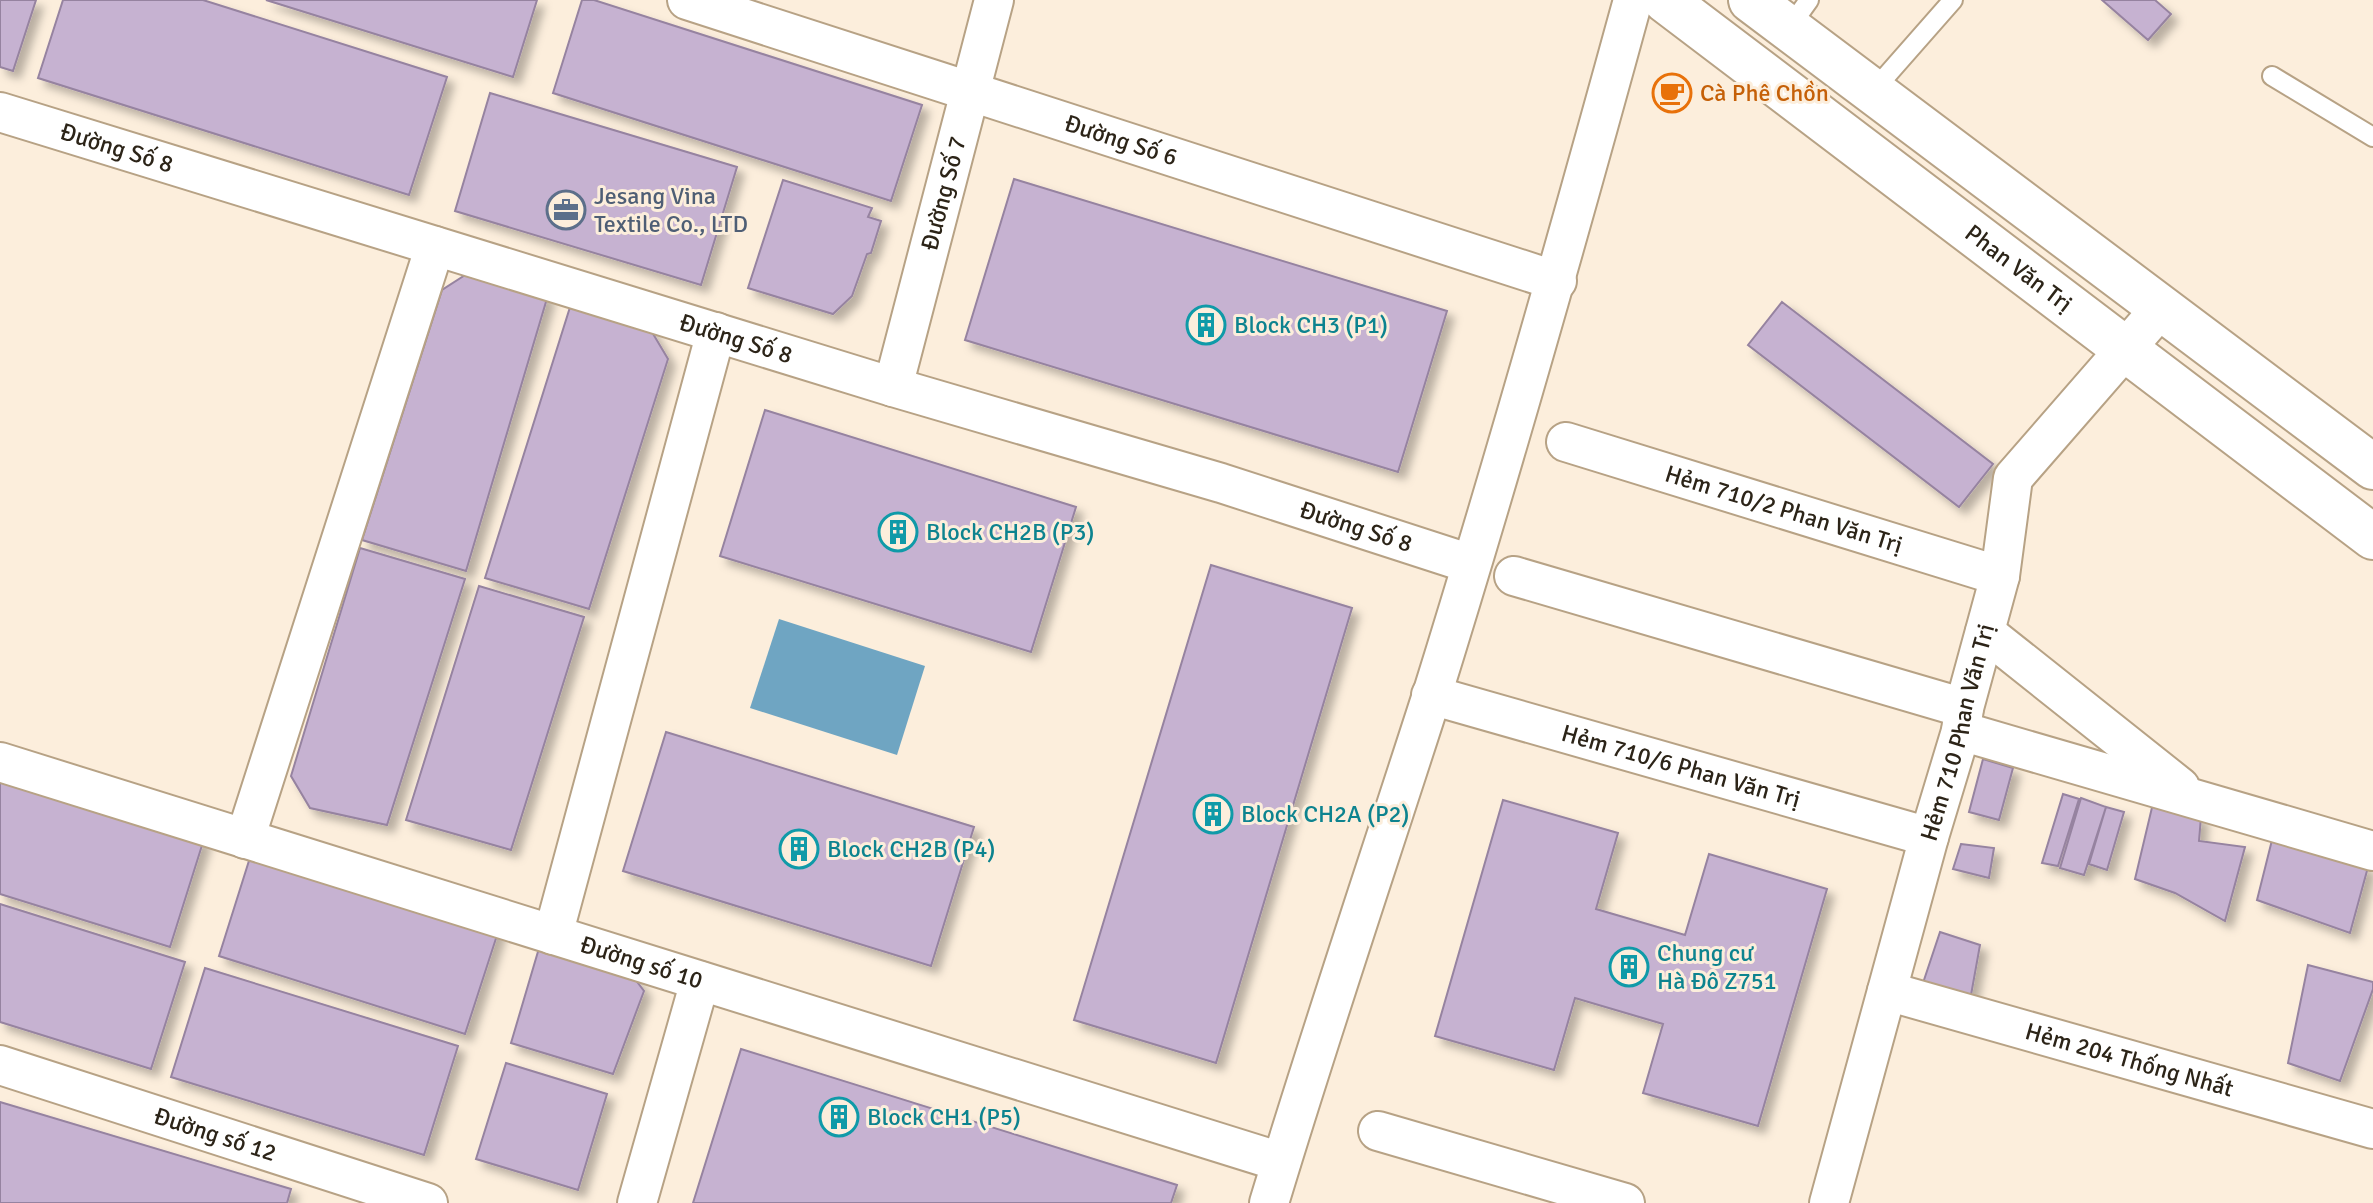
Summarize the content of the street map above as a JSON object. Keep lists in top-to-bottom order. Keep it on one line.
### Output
{"streets":{"main road":["Phan Văn Trị"],"street":["Đường Số 6","Đường Số 8","Đường Số 7","Hẻm 710/2 Phan Văn Trị","Hẻm 710 Phan Văn Trị","Hẻm 710/6 Phan Văn Trị","Đường số 10","Hẻm 204 Thống Nhất","Đường số 12"]},"crossings":[["Đường Số 6","Đường Số 7"],["Đường Số 8","Đường Số 7"],["Phan Văn Trị","Hẻm 710 Phan Văn Trị"],["Hẻm 710/2 Phan Văn Trị","Hẻm 710 Phan Văn Trị"],["Hẻm 710 Phan Văn Trị","Hẻm 710/6 Phan Văn Trị"],["Hẻm 710 Phan Văn Trị","Hẻm 204 Thống Nhất"]],"places":{"cafe":["Cà Phê Chồn"],"office":["Jesang Vina Textile Co., LTD"],"building":["Block CH3 (P1)","Block CH2B (P3)","Block CH2A (P2)","Block CH2B (P4)","Chung cư Hà Đô Z751","Block CH1 (P5)"]}}
